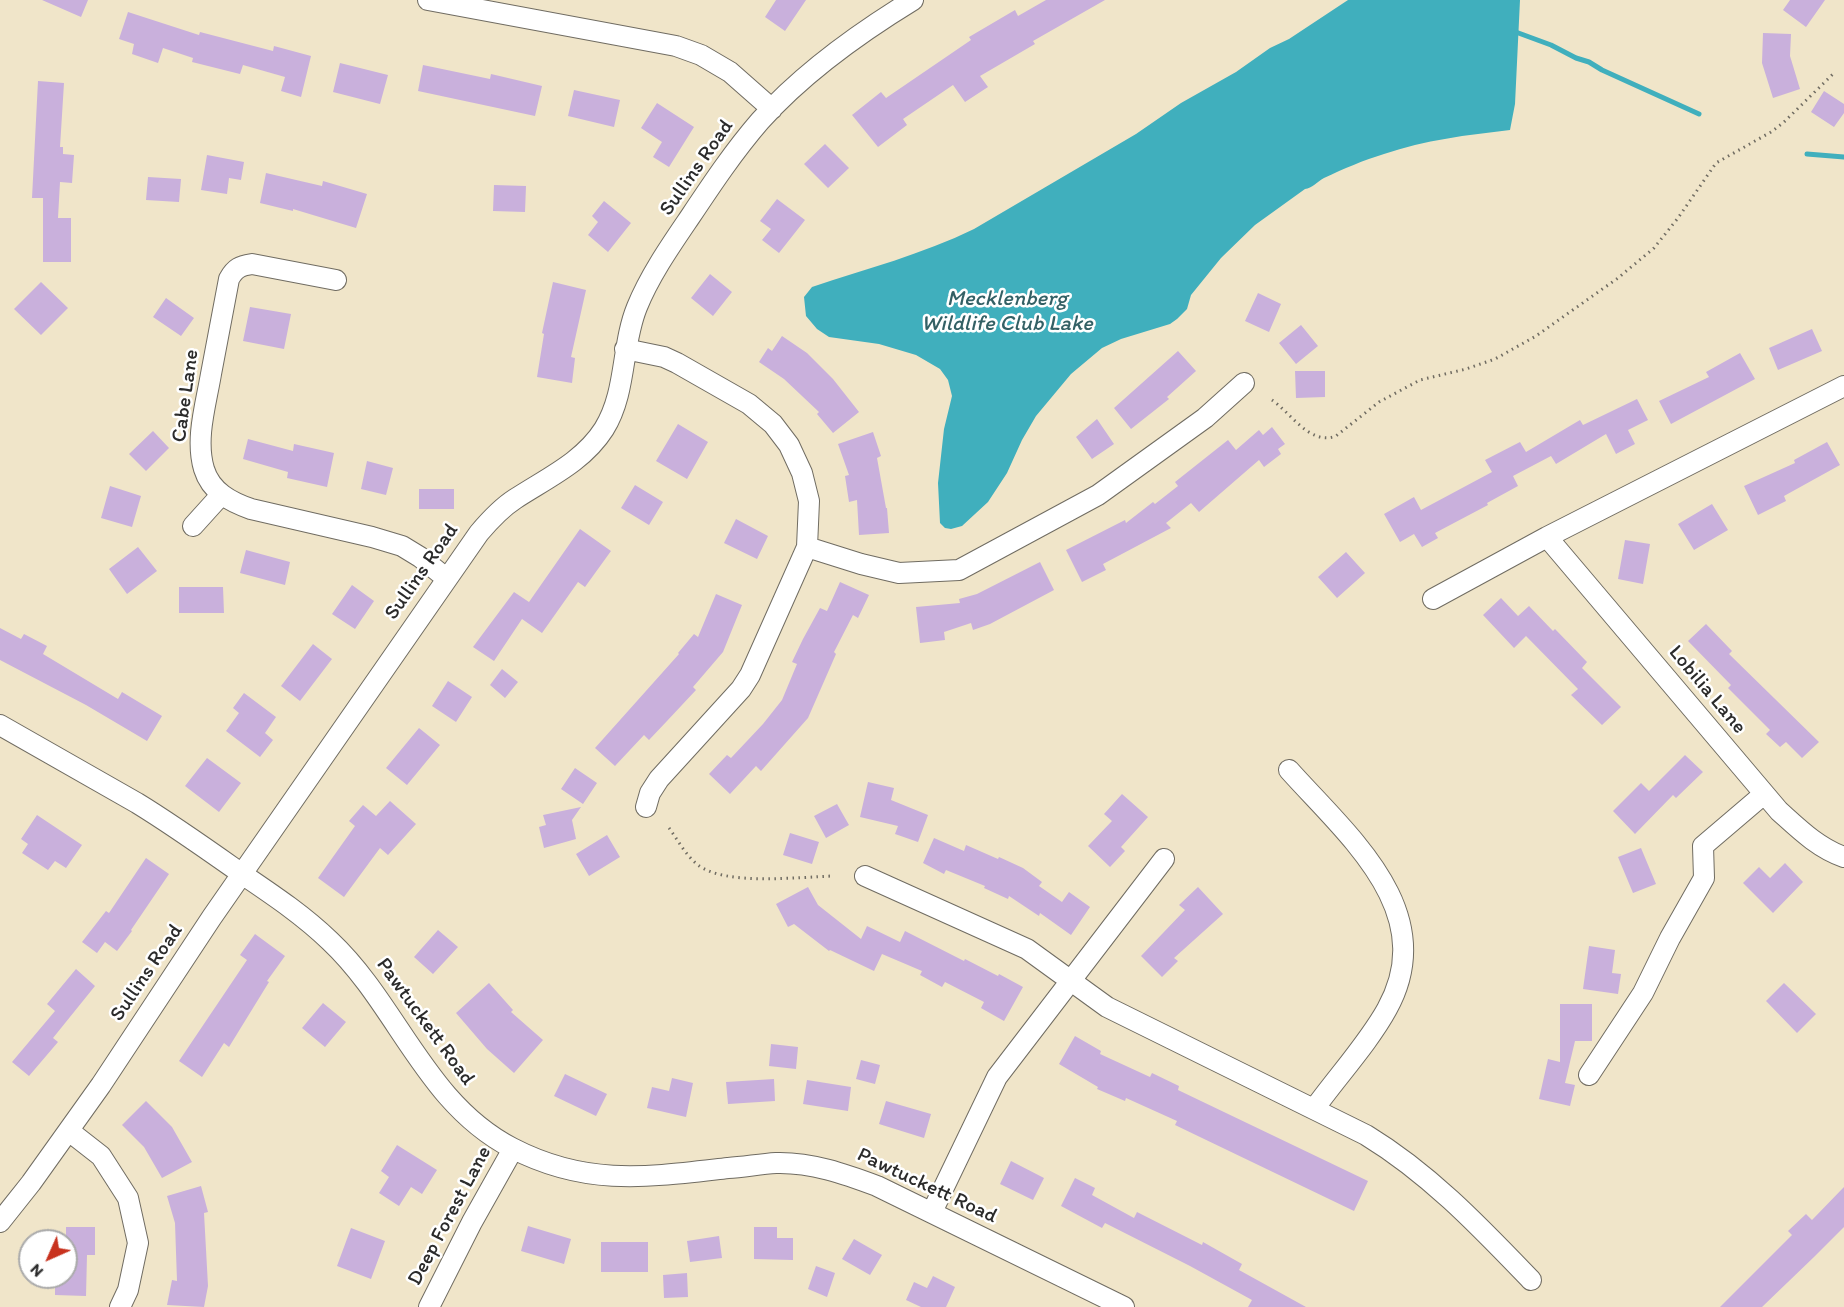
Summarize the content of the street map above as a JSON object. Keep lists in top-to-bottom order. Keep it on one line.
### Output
{"streets":{"street":["Sullins Road","Cabe Lane","Lobilia Lane","Pawtuckett Road","Deep Forest Lane"]},"crossings":[["Sullins Road","Pawtuckett Road"],["Pawtuckett Road","Deep Forest Lane"]],"water":["Mecklenberg Wildlife Club Lake"],"north":"bottom left"}
